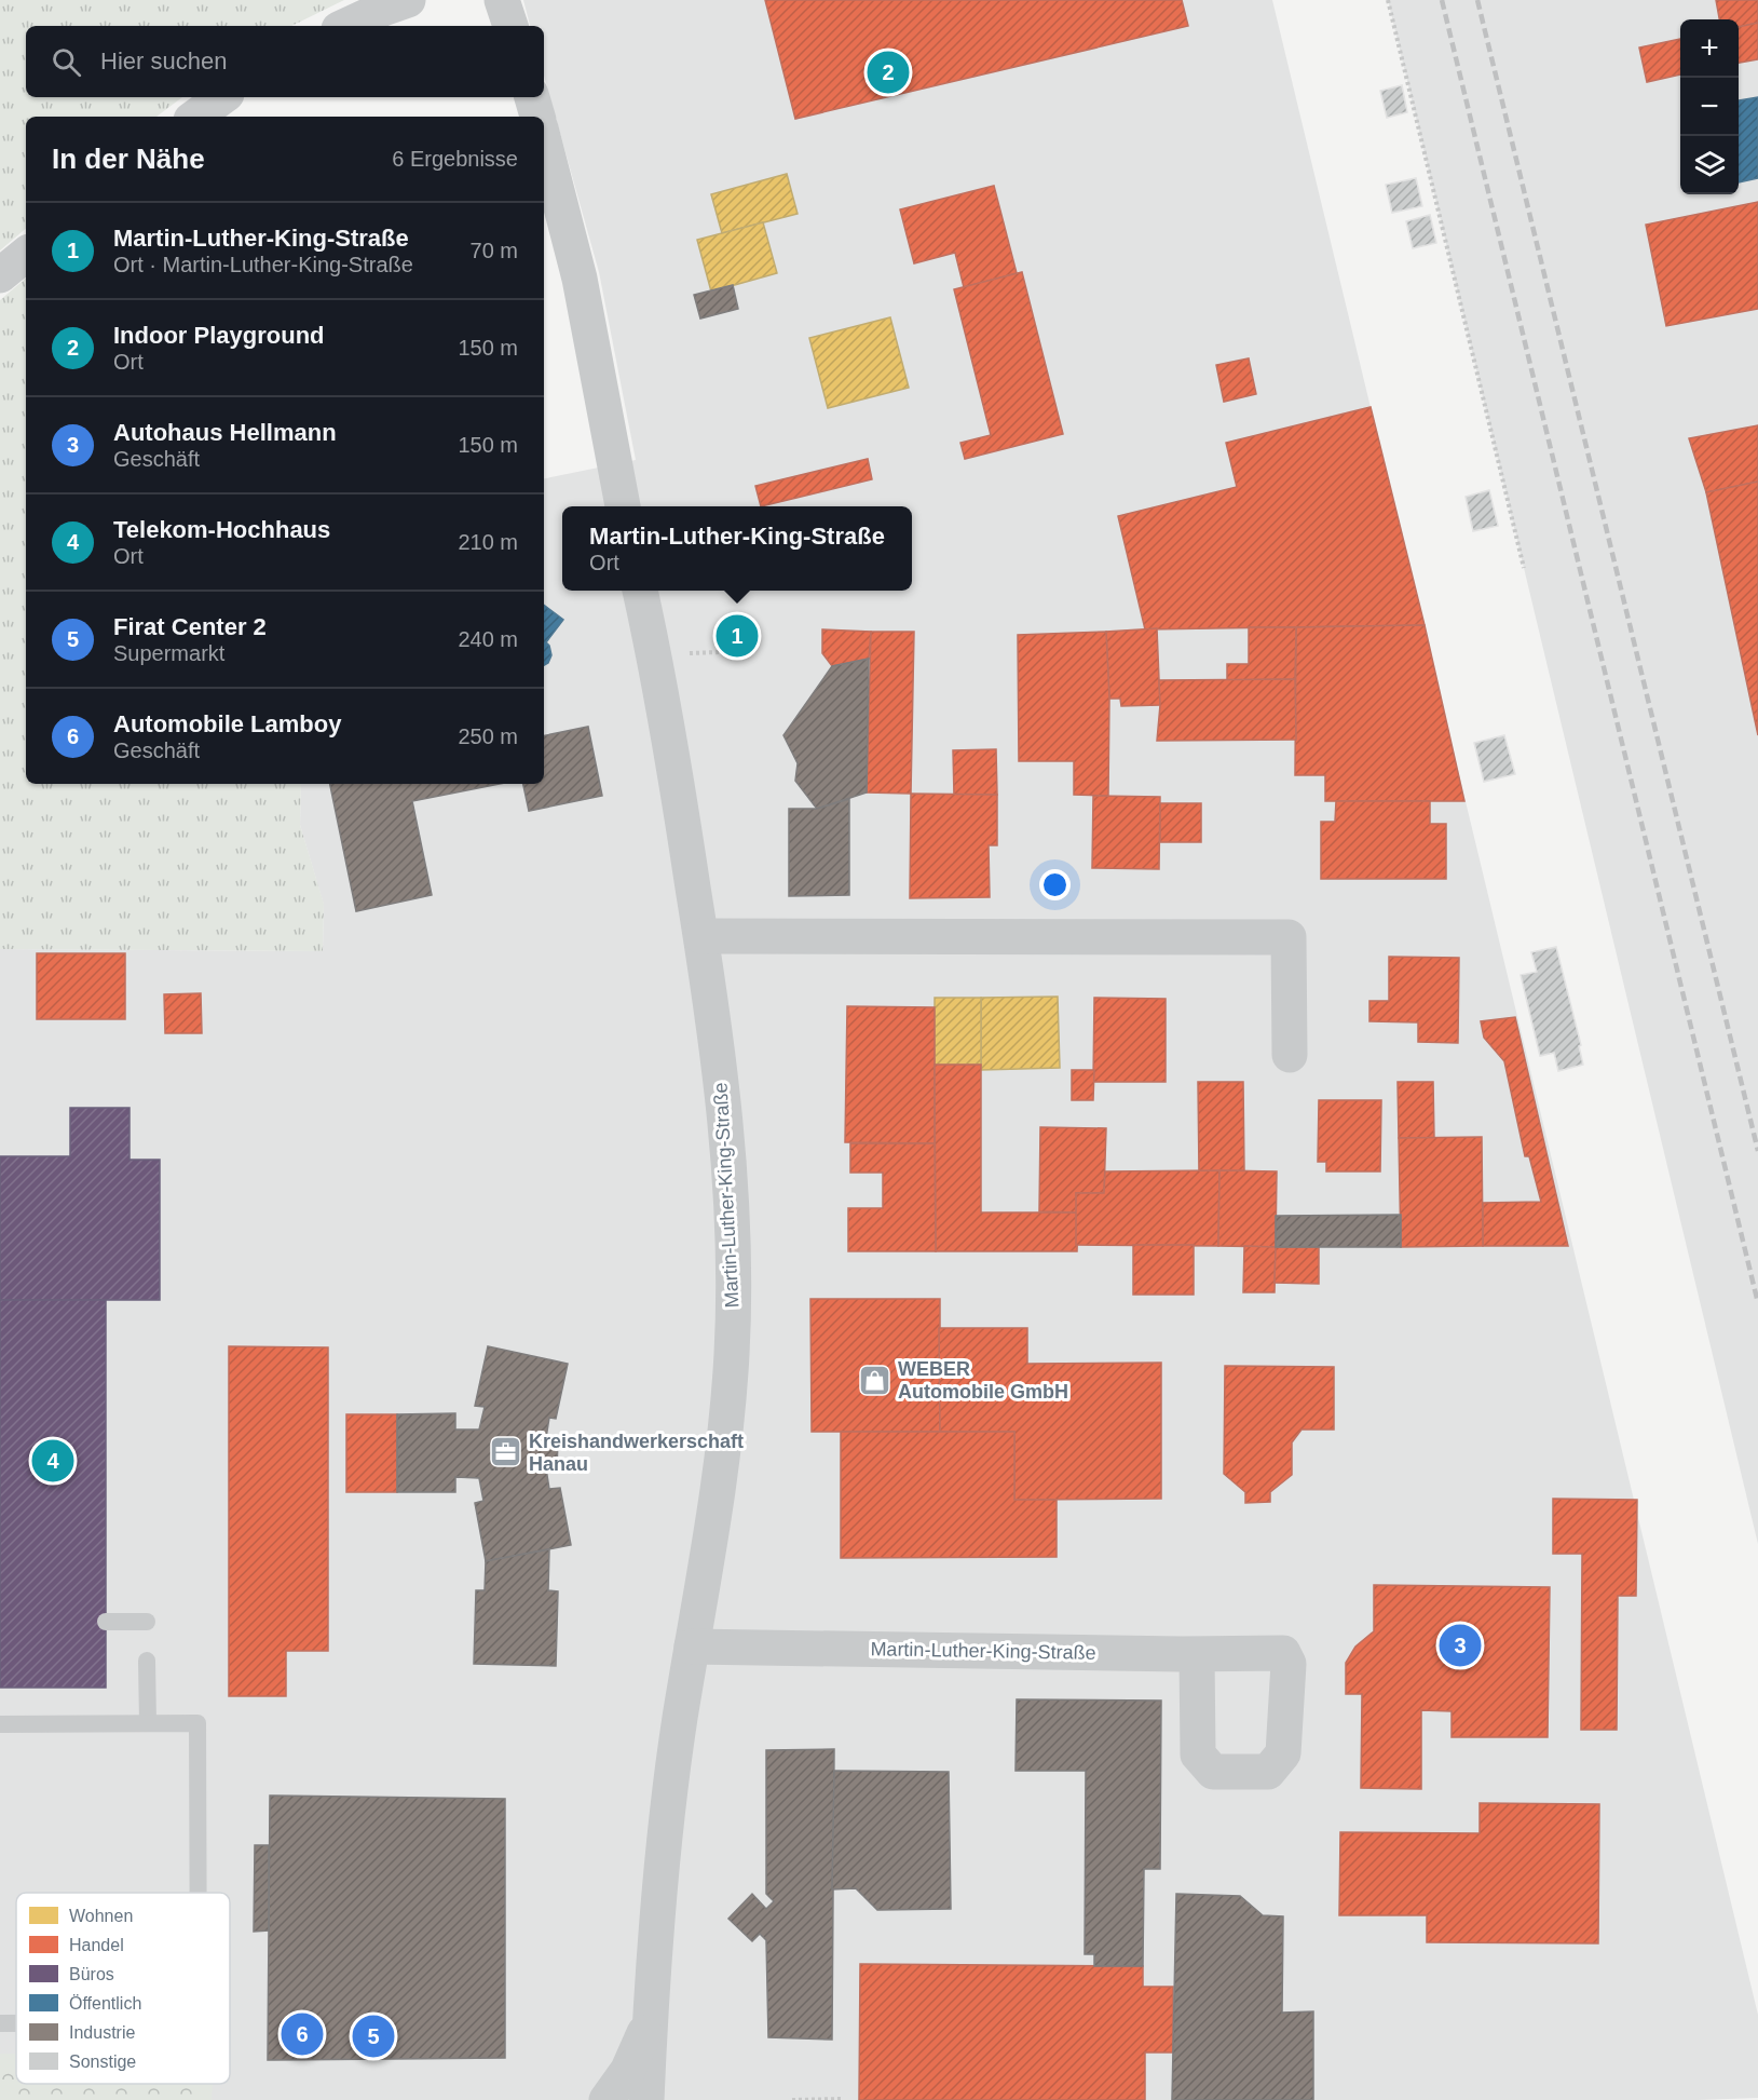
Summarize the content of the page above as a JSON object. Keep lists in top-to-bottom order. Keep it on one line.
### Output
{"streets":{"street":["Martin-Luther-King-Straße"]},"places":{"shop":["WEBER Automobile GmbH"],"office":["Kreishandwerkerschaft Hanau"]},"legend":["Wohnen","Handel","Büros","Öffentlich","Industrie","Sonstige"],"page":{"map_buttons":["+","−"],"search":"Hier suchen","pins":["2","1","4","3","6","5"],"heading":["In der Nähe","6 Ergebnisse"],"list":[{"mark":"1","name":"Martin-Luther-King-Straße","note":"Ort · Martin-Luther-King-Straße","value":"70 m"},{"mark":"2","name":"Indoor Playground","note":"Ort","value":"150 m"},{"mark":"3","name":"Autohaus Hellmann","note":"Geschäft","value":"150 m"},{"mark":"4","name":"Telekom-Hochhaus","note":"Ort","value":"210 m"},{"mark":"5","name":"Firat Center 2","note":"Supermarkt","value":"240 m"},{"mark":"6","name":"Automobile Lamboy","note":"Geschäft","value":"250 m"}],"popup":["Martin-Luther-King-Straße","Ort"]}}
